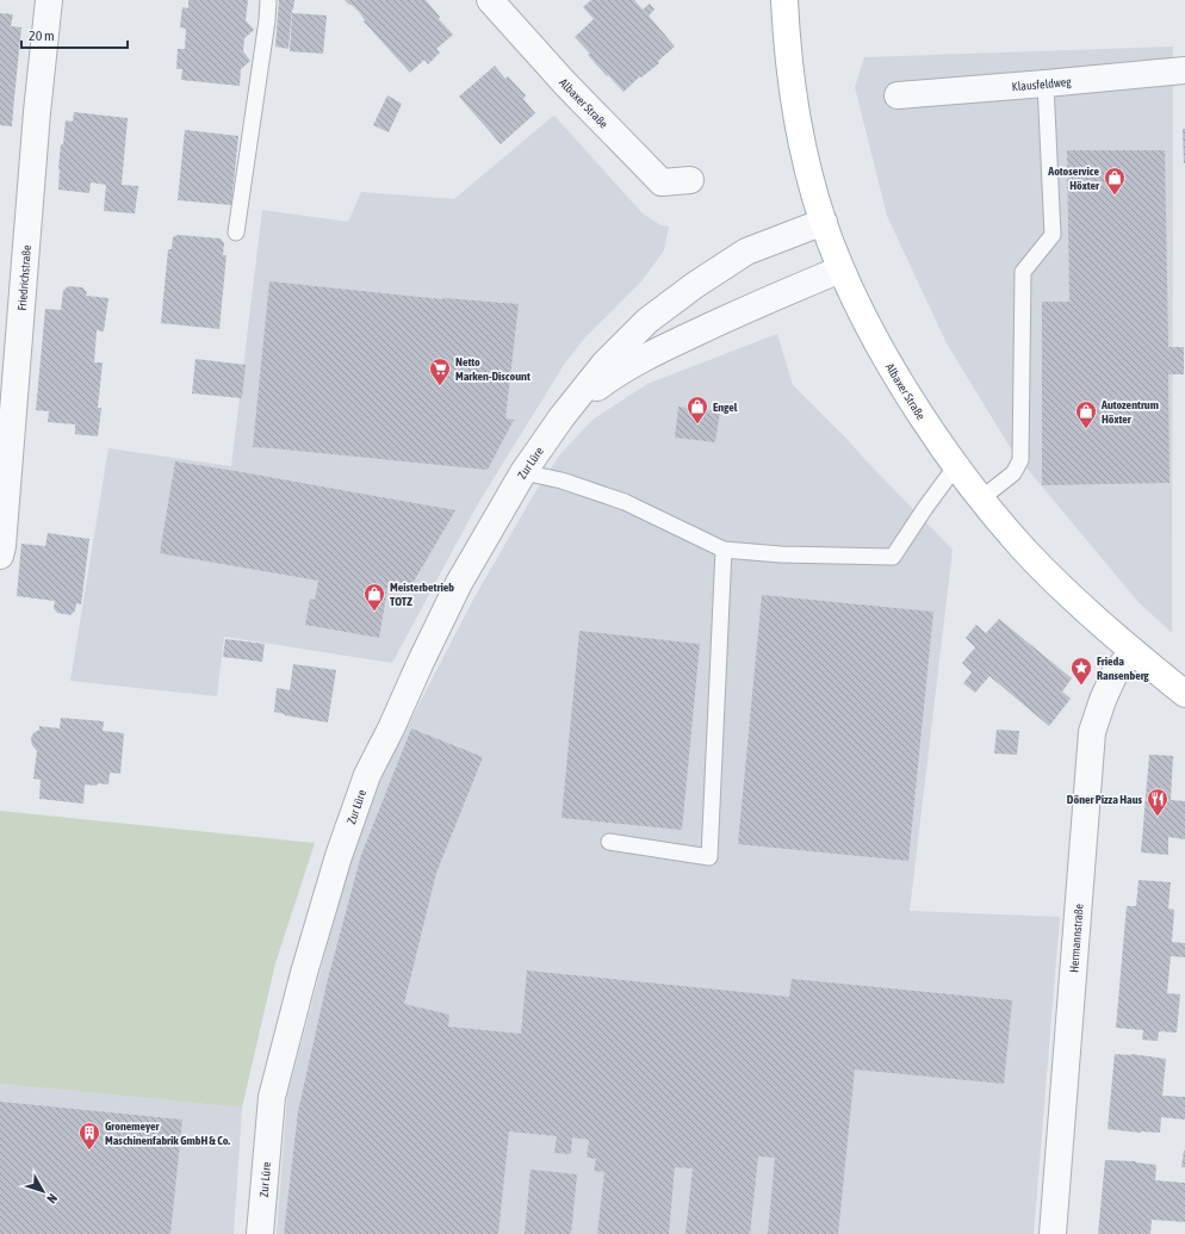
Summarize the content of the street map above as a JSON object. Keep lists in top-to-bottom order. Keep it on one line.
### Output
{"streets":{"main road":["Albaxer Straße"],"street":["Klausfeldweg","Friedrichstraße","Zur Lüre","Hermannstraße"]},"crossings":[["Albaxer Straße","Zur Lüre"],["Albaxer Straße","Hermannstraße"]],"places":{"shop":["Aotoservice Höxter","Engel","Autozentrum Höxter","Meisterbetrieb TOTZ"],"supermarket":["Netto Marken-Discount"],"place":["Frieda Ransenberg"],"restaurant":["Döner Pizza Haus"],"building":["Gronemeyer Maschinenfabrik GmbH & Co."]},"scale_bar":"20 m","north":"bottom right"}
